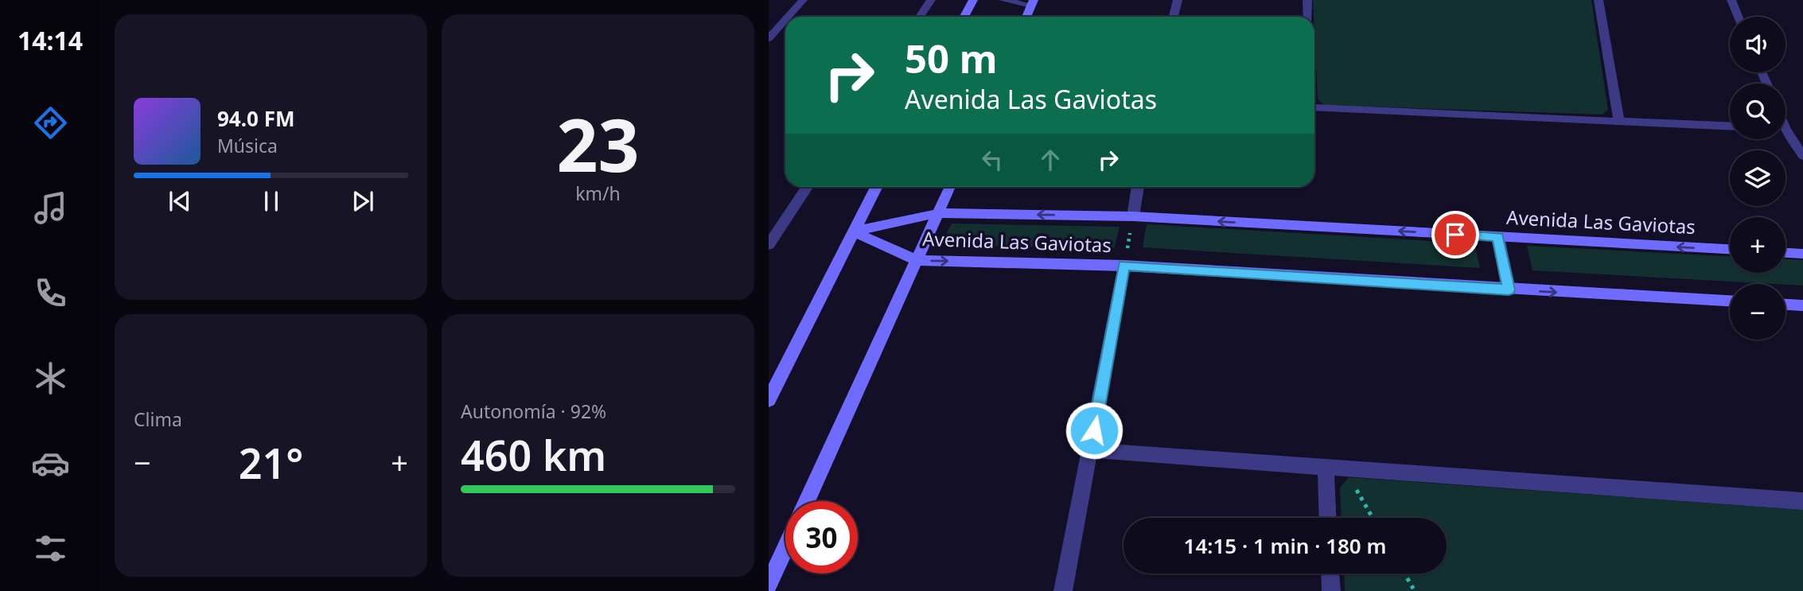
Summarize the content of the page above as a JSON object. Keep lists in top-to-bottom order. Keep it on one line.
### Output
{"streets":{"street":["Avenida Las Gaviotas"]},"page":{"tabs":"14:14","tile":[["23","km/h"],"Clima",["Autonomía · 92%","460 km"]],"map_buttons":["+","−"],"turn":["50 m","Avenida Las Gaviotas"],"song":["94.0 FM","Música"],"heat":["−","21°","+"],"limit":"30","trip":"14:15 · 1 min · 180 m"}}
